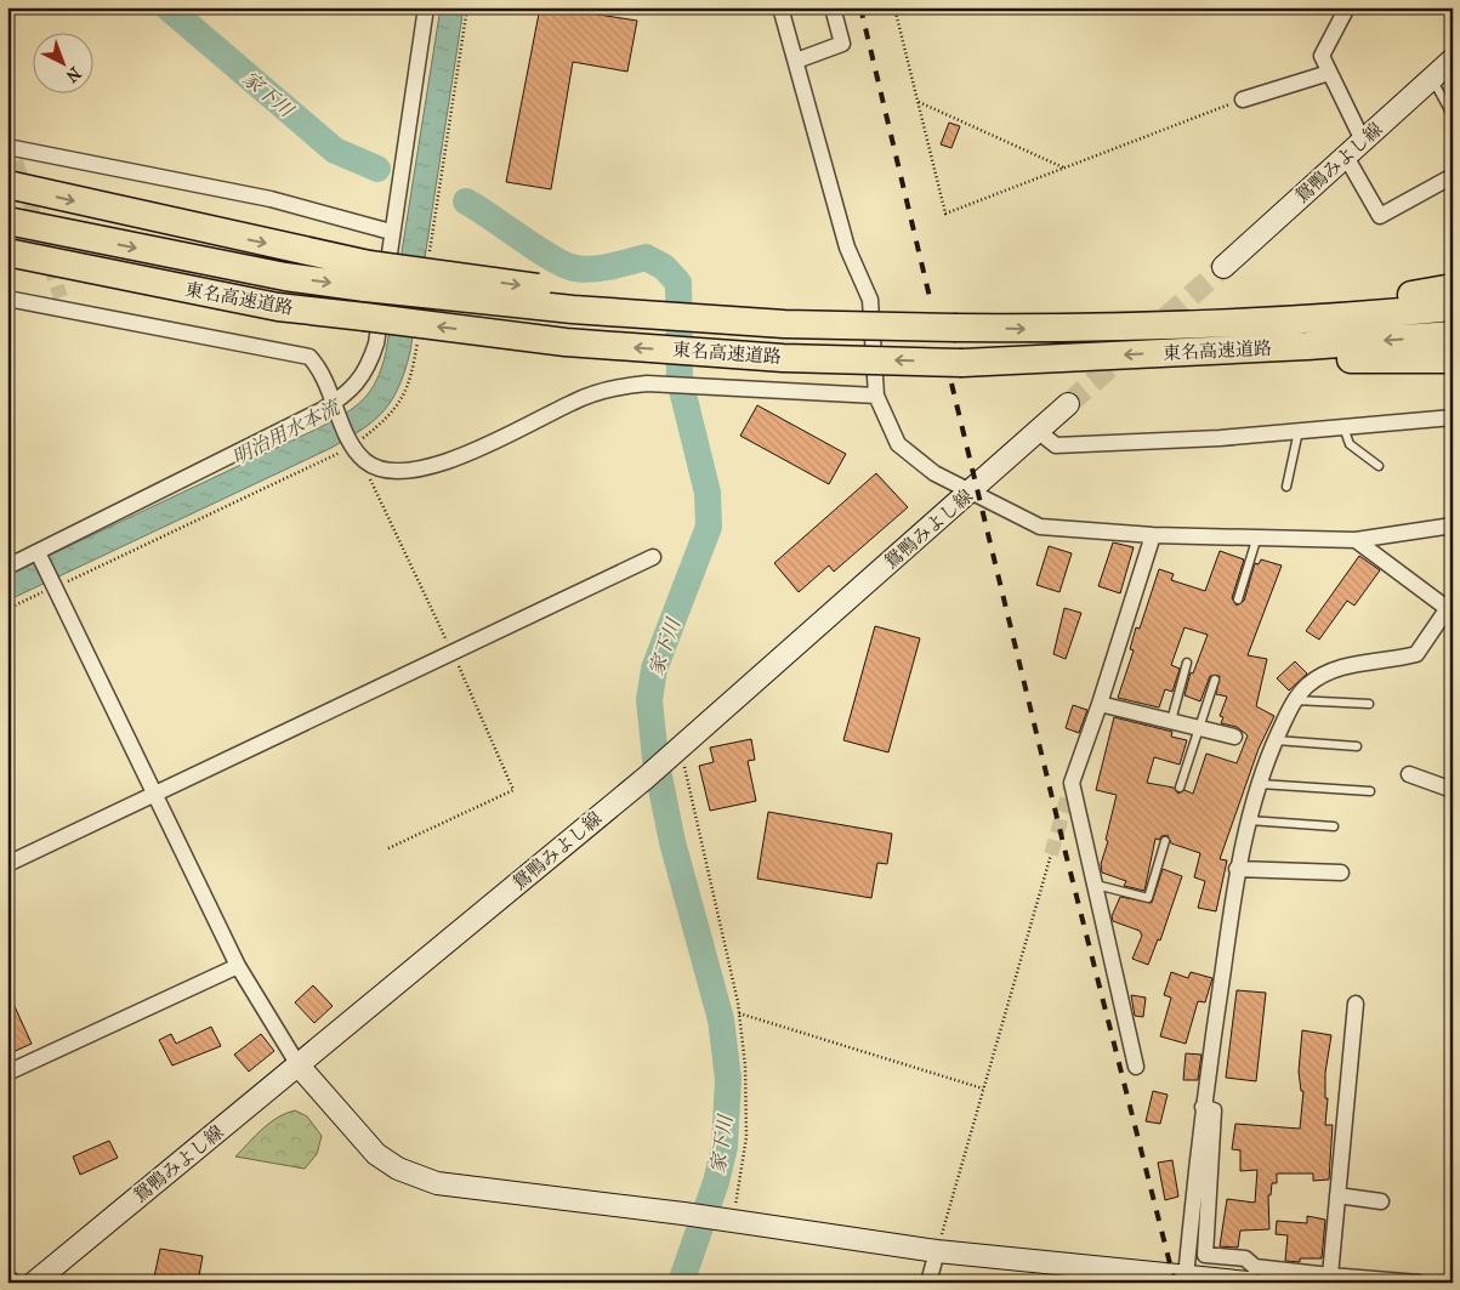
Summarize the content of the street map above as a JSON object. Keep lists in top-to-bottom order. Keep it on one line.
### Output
{"streets":{"highway":["東名高速道路"],"main road":["鴛鴨みよし線"]},"water":["家下川","明治用水本流"],"north":"bottom right"}
